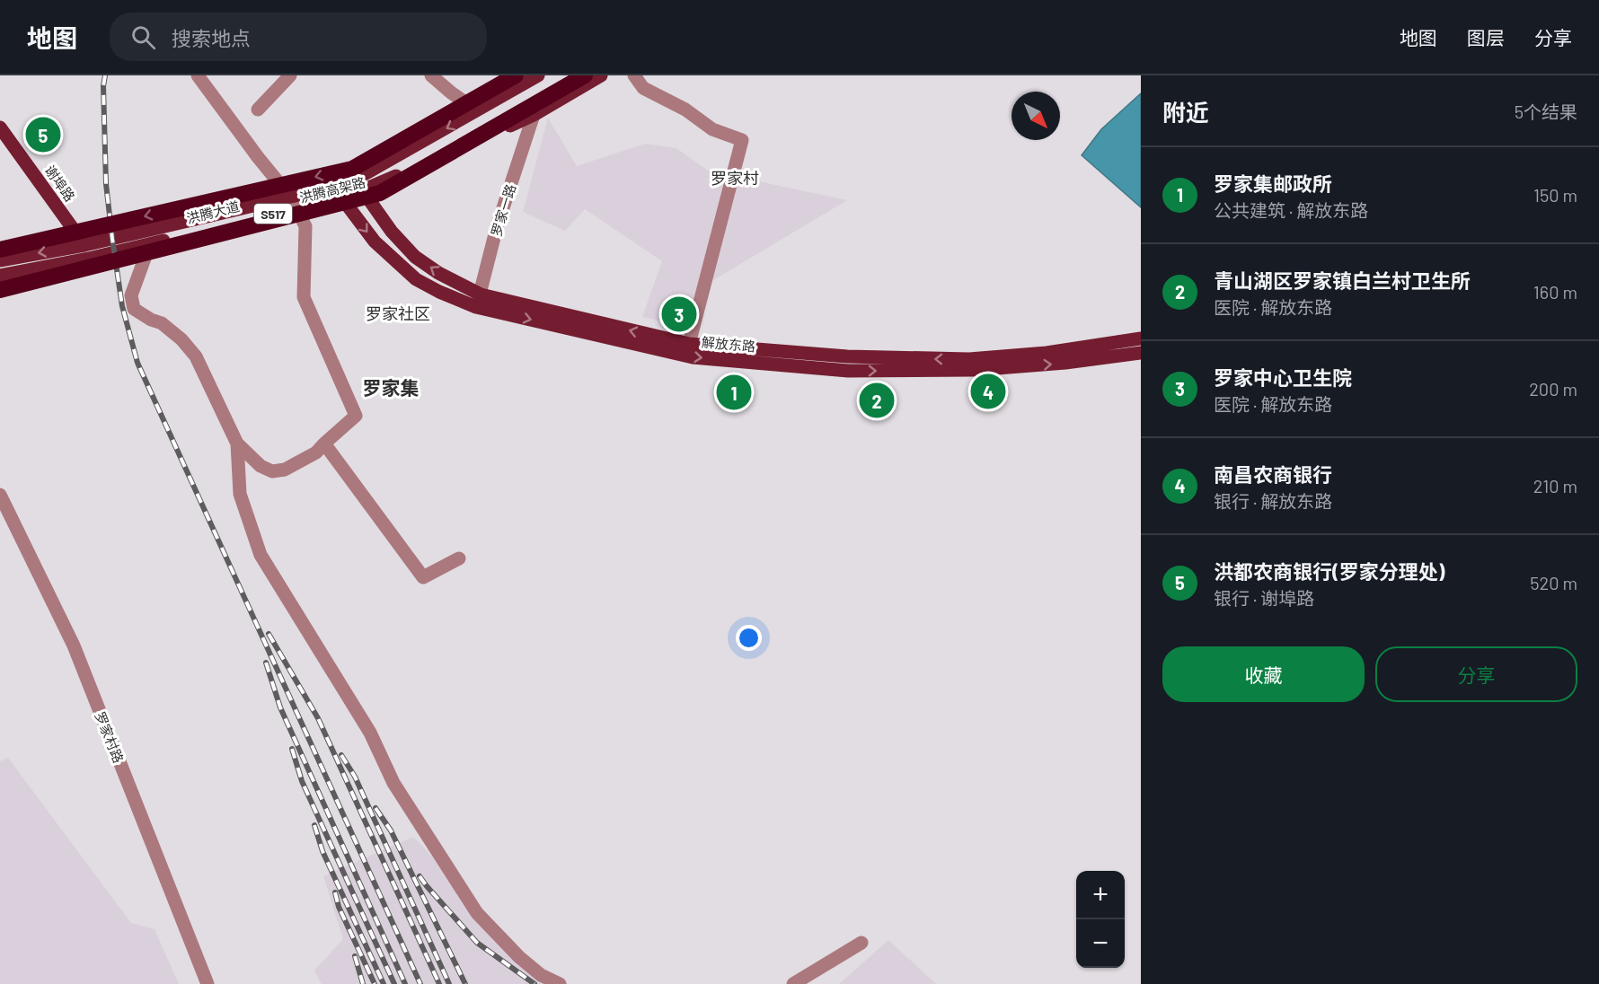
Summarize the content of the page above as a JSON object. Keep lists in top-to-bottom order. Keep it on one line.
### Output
{"streets":{"highway":["洪腾高架路"],"main road":["谢埠路","洪腾大道","S517","解放东路"],"street":["罗家一路","罗家村路"]},"crossings":[["谢埠路","洪腾大道"],["罗家一路","洪腾大道"],["罗家一路","解放东路"],["洪腾大道","解放东路"]],"districts":["罗家村","罗家社区","罗家集"],"north":"bottom right","page":{"header":"地图","search":"搜索地点","nav":["地图","图层","分享"],"heading":["附近","5个结果"],"pins":["5","3","4","1","2"],"list":[{"mark":"1","name":"罗家集邮政所","note":"公共建筑 · 解放东路","value":"150 m"},{"mark":"2","name":"青山湖区罗家镇白兰村卫生所","note":"医院 · 解放东路","value":"160 m"},{"mark":"3","name":"罗家中心卫生院","note":"医院 · 解放东路","value":"200 m"},{"mark":"4","name":"南昌农商银行","note":"银行 · 解放东路","value":"210 m"},{"mark":"5","name":"洪都农商银行(罗家分理处)","note":"银行 · 谢埠路","value":"520 m"}],"buttons":["收藏","分享"],"map_buttons":["+","−"]}}
